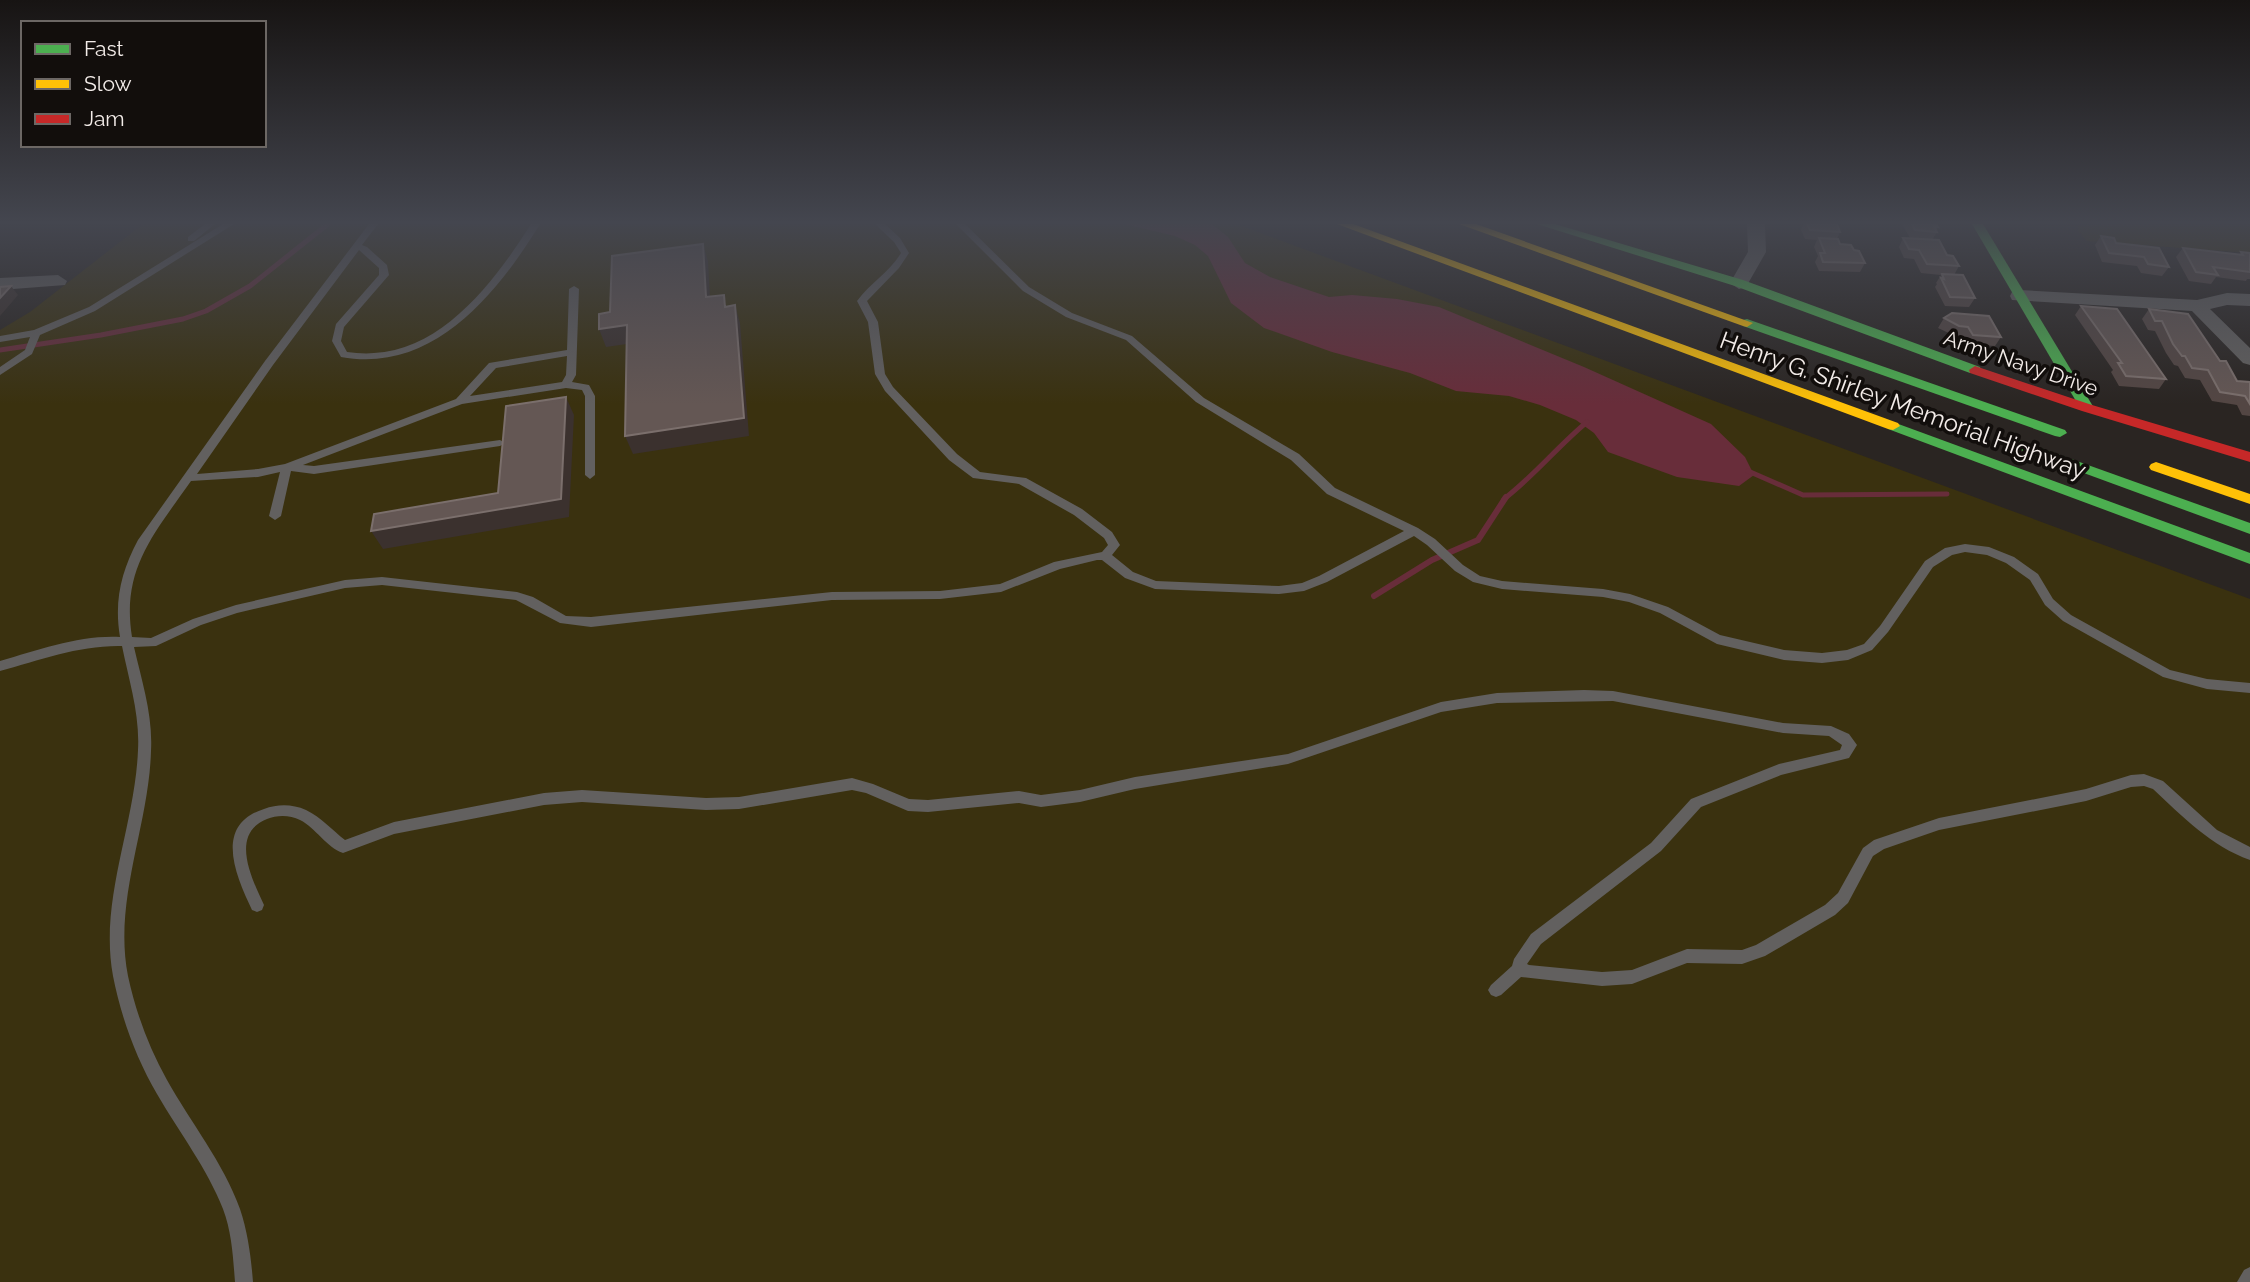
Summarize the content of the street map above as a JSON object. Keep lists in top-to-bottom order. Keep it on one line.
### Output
{"streets":{"main road":["Army Navy Drive","Henry G. Shirley Memorial Highway"]},"legend":["Fast","Slow","Jam"]}
